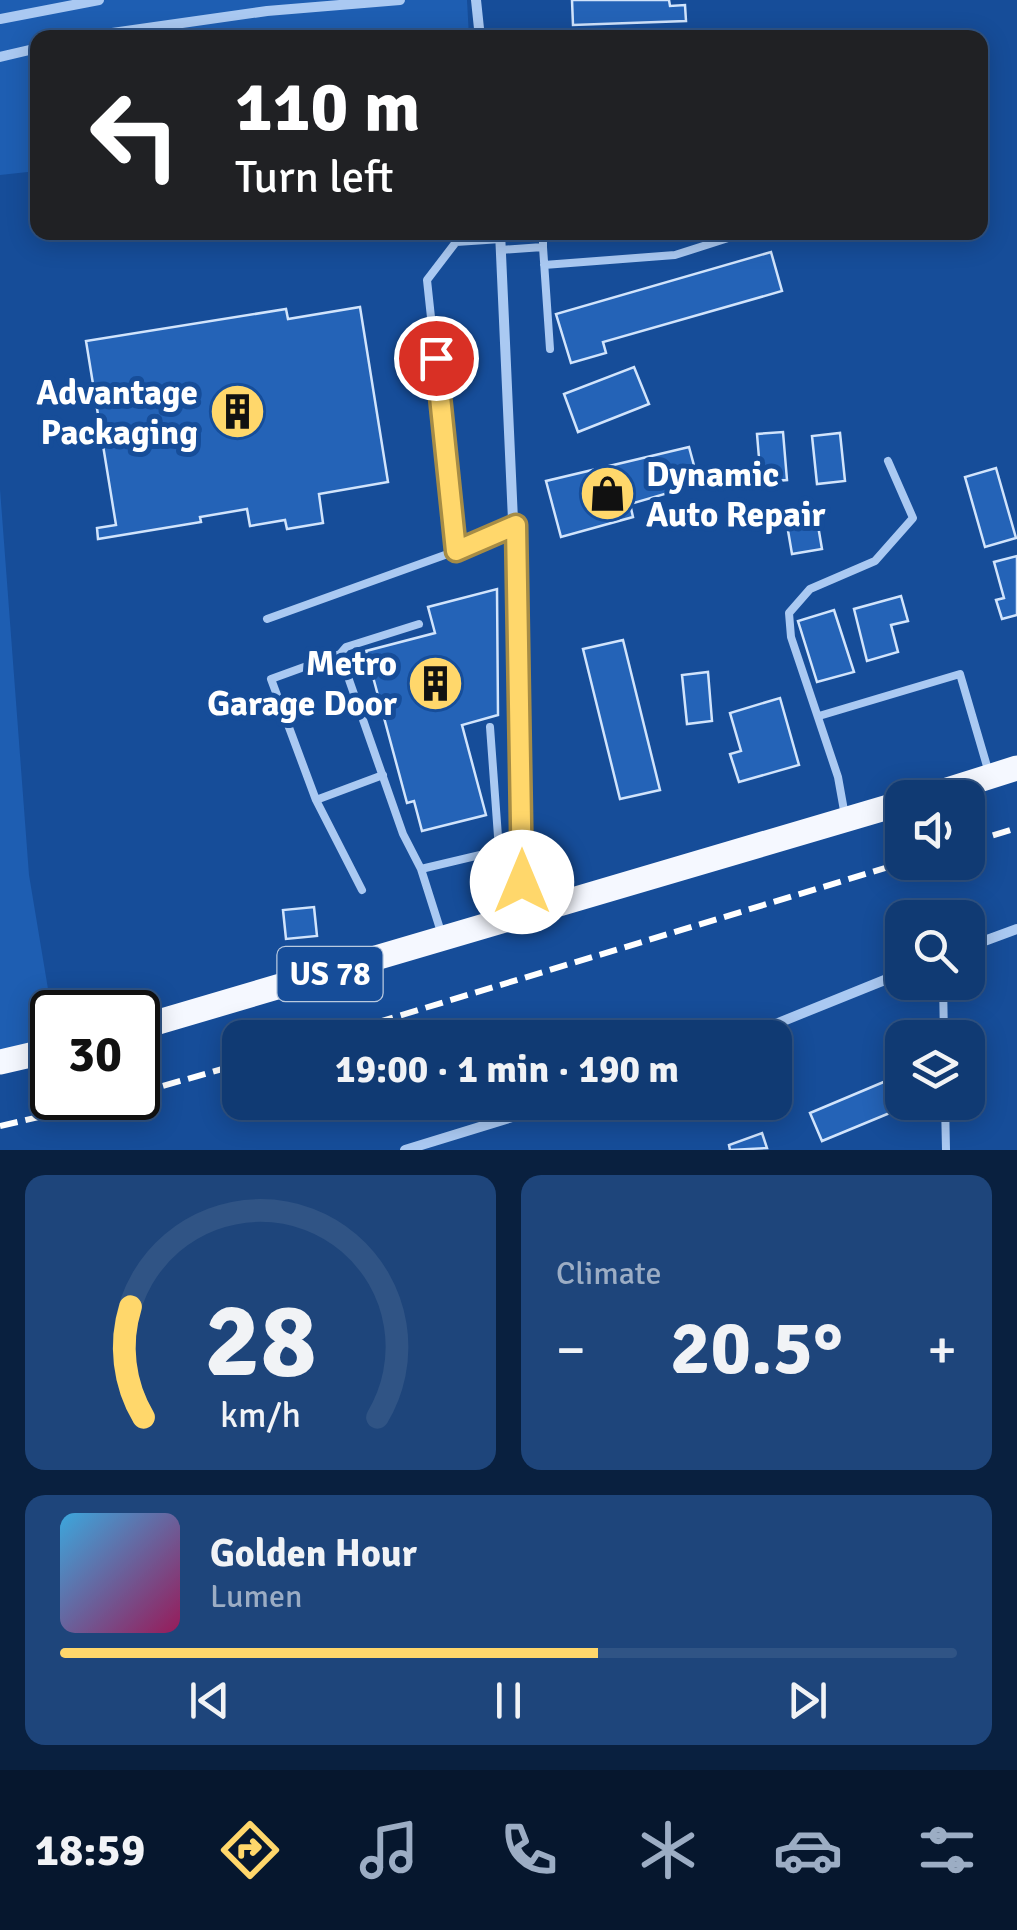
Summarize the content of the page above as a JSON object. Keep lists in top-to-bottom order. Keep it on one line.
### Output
{"streets":{"main road":["US 78"]},"places":{"building":["Advantage Packaging","Metro Garage Door"],"shop":["Dynamic Auto Repair"]},"page":{"turn":["110 m","Turn left"],"limit":"30","trip":"19:00 · 1 min · 190 m","tile":"Climate","heat":["−","20.5°","+"],"song":["Golden Hour","Lumen"],"tabs":"18:59","gauge":["28","km/h"]}}
